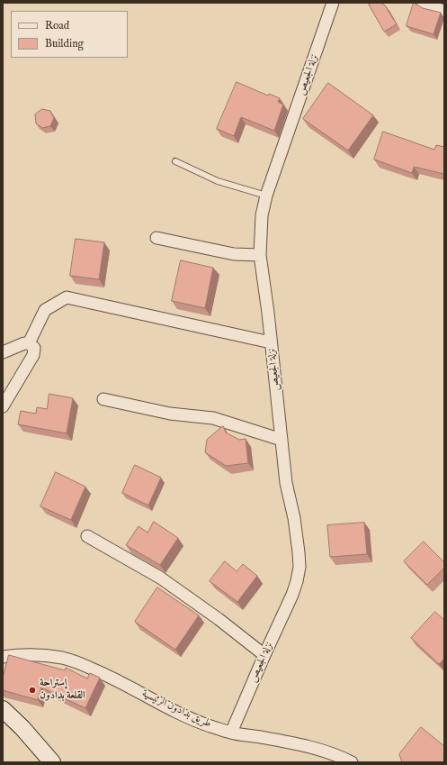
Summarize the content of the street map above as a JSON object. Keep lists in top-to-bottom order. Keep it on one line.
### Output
{"streets":{"street":["نزلة الجعيص","طريق بدادون الرئيسية"]},"crossings":[["نزلة الجعيص","طريق بدادون الرئيسية"]],"places":["إستراحة القلعة بدادون"],"legend":["Road","Building"]}
